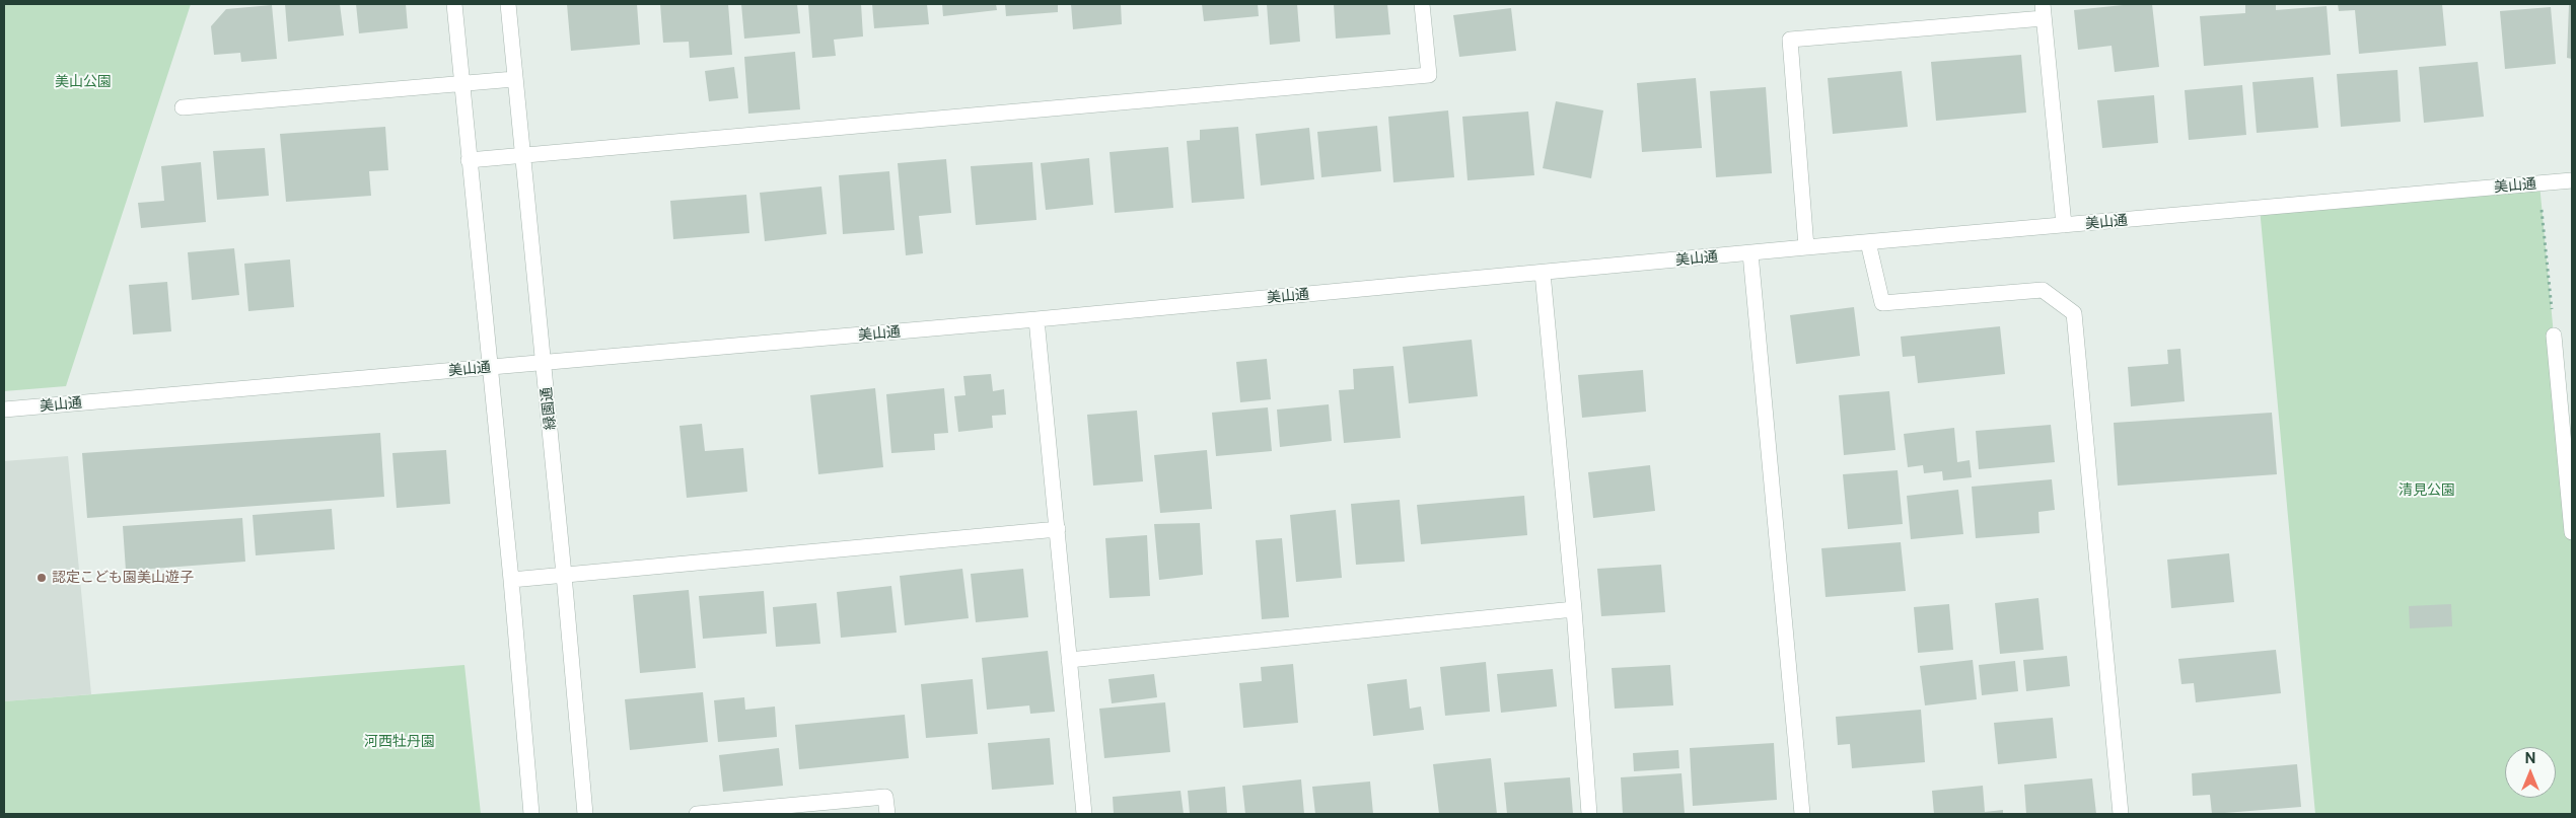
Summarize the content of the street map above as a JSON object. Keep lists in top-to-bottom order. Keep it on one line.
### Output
{"streets":{"street":["美山通","緑園通"]},"crossings":[["美山通","緑園通"]],"parks":["美山公園","清見公園","河西牡丹園"],"places":["認定こども園美山遊子"],"north":"top"}
